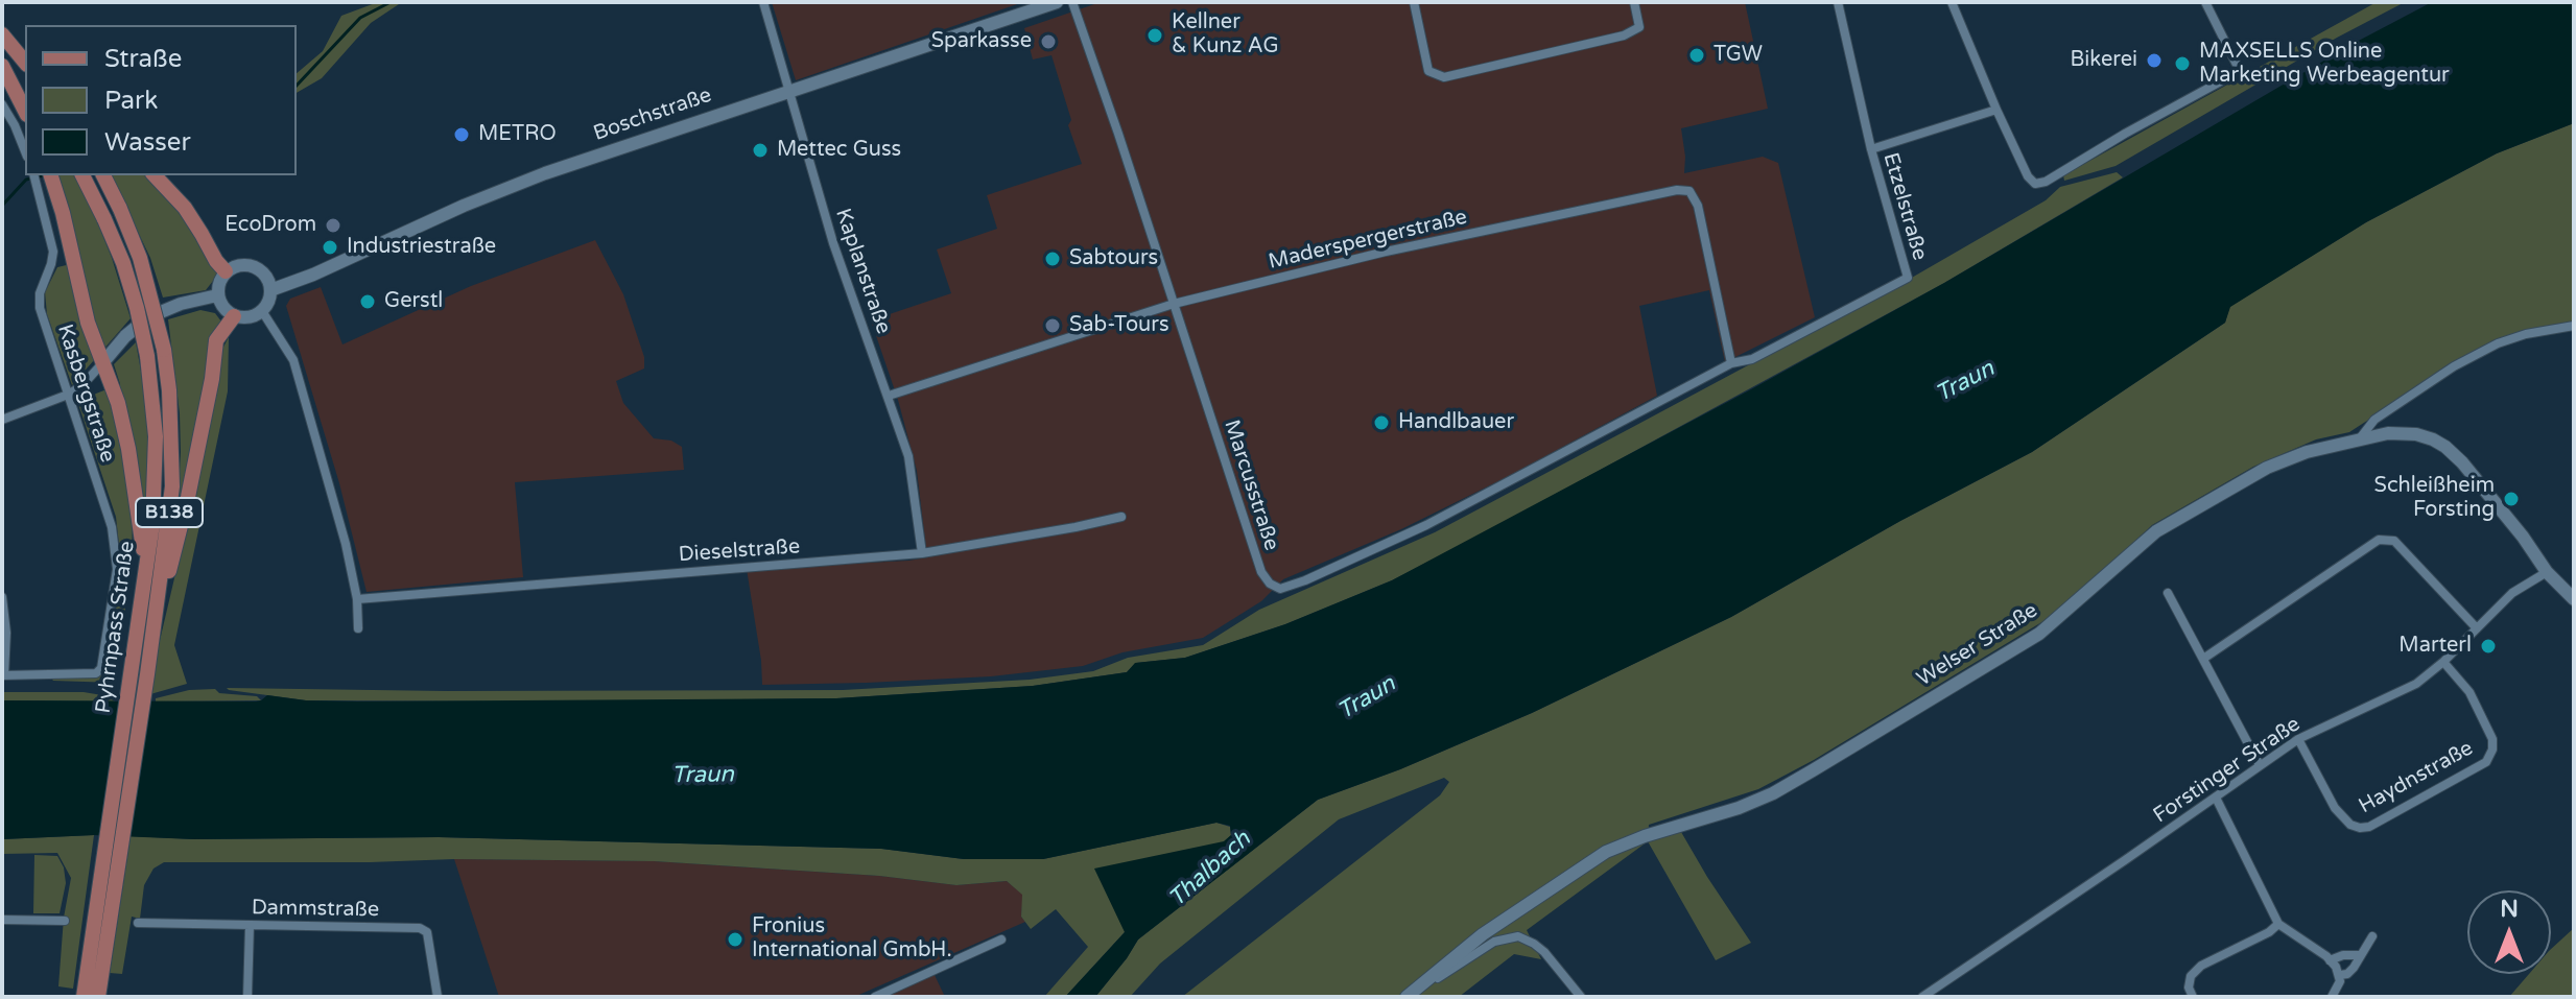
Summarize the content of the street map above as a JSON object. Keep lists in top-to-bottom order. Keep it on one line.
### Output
{"streets":{"main road":["Boschstraße","B138","Pyhrnpass Straße","Welser Straße"],"street":["Etzelstraße","Maderspergerstraße","Kaplanstraße","Kasbergstraße","Marcusstraße","Dieselstraße","Forstinger Straße","Haydnstraße","Dammstraße"]},"crossings":[["Boschstraße","Kaplanstraße"],["Etzelstraße","Maderspergerstraße"],["Etzelstraße","Marcusstraße"],["Maderspergerstraße","Kaplanstraße"],["Maderspergerstraße","Marcusstraße"],["Kaplanstraße","Dieselstraße"],["Welser Straße","Forstinger Straße"],["Forstinger Straße","Haydnstraße"]],"water":["Traun","Thalbach"],"places":["Kellner & Kunz AG","Sparkasse","TGW","Bikerei","MAXSELLS Online Marketing Werbeagentur","METRO","Mettec Guss","EcoDrom","Industriestraße","Sabtours","Gerstl","Sab-Tours","Handlbauer","Schleißheim Forsting","Marterl","Fronius International GmbH."],"legend":["Straße","Park","Wasser"],"north":"top"}
